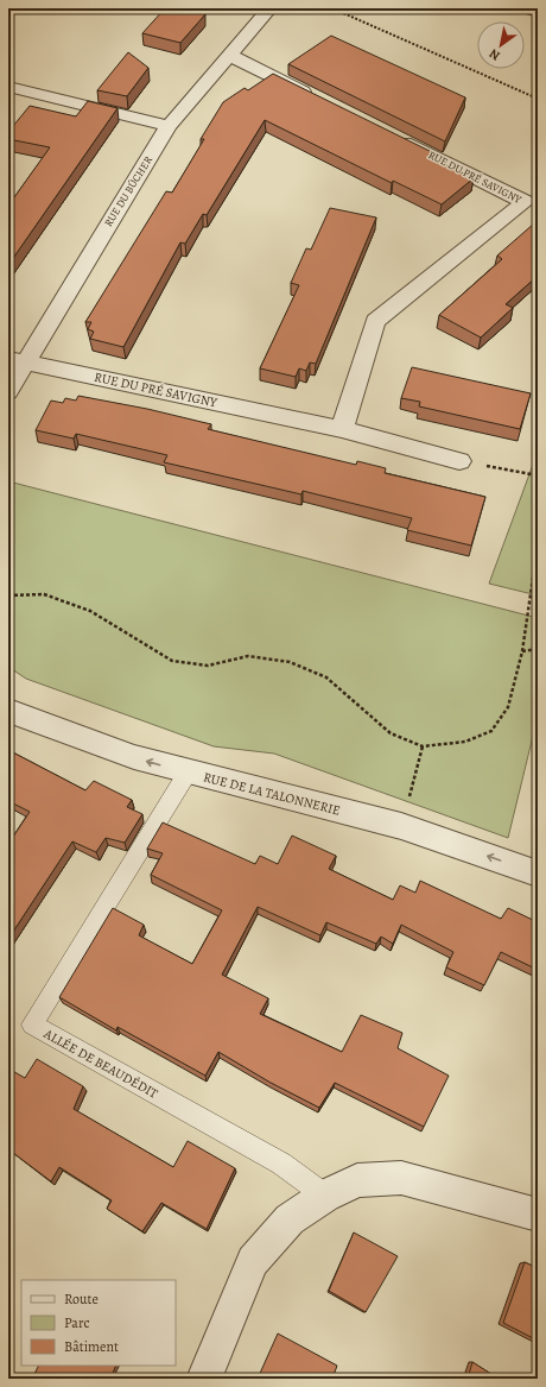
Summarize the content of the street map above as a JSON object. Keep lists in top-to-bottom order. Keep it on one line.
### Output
{"streets":{"street":["RUE DU PRÉ SAVIGNY","RUE DU BÛCHER","RUE DE LA TALONNERIE"],"lane":["ALLÉE DE BEAUDÉDIT"]},"crossings":[["RUE DU PRÉ SAVIGNY","RUE DU BÛCHER"],["RUE DE LA TALONNERIE","ALLÉE DE BEAUDÉDIT"]],"one_way":["RUE DE LA TALONNERIE"],"legend":["Route","Parc","Bâtiment"],"north":"bottom left"}
